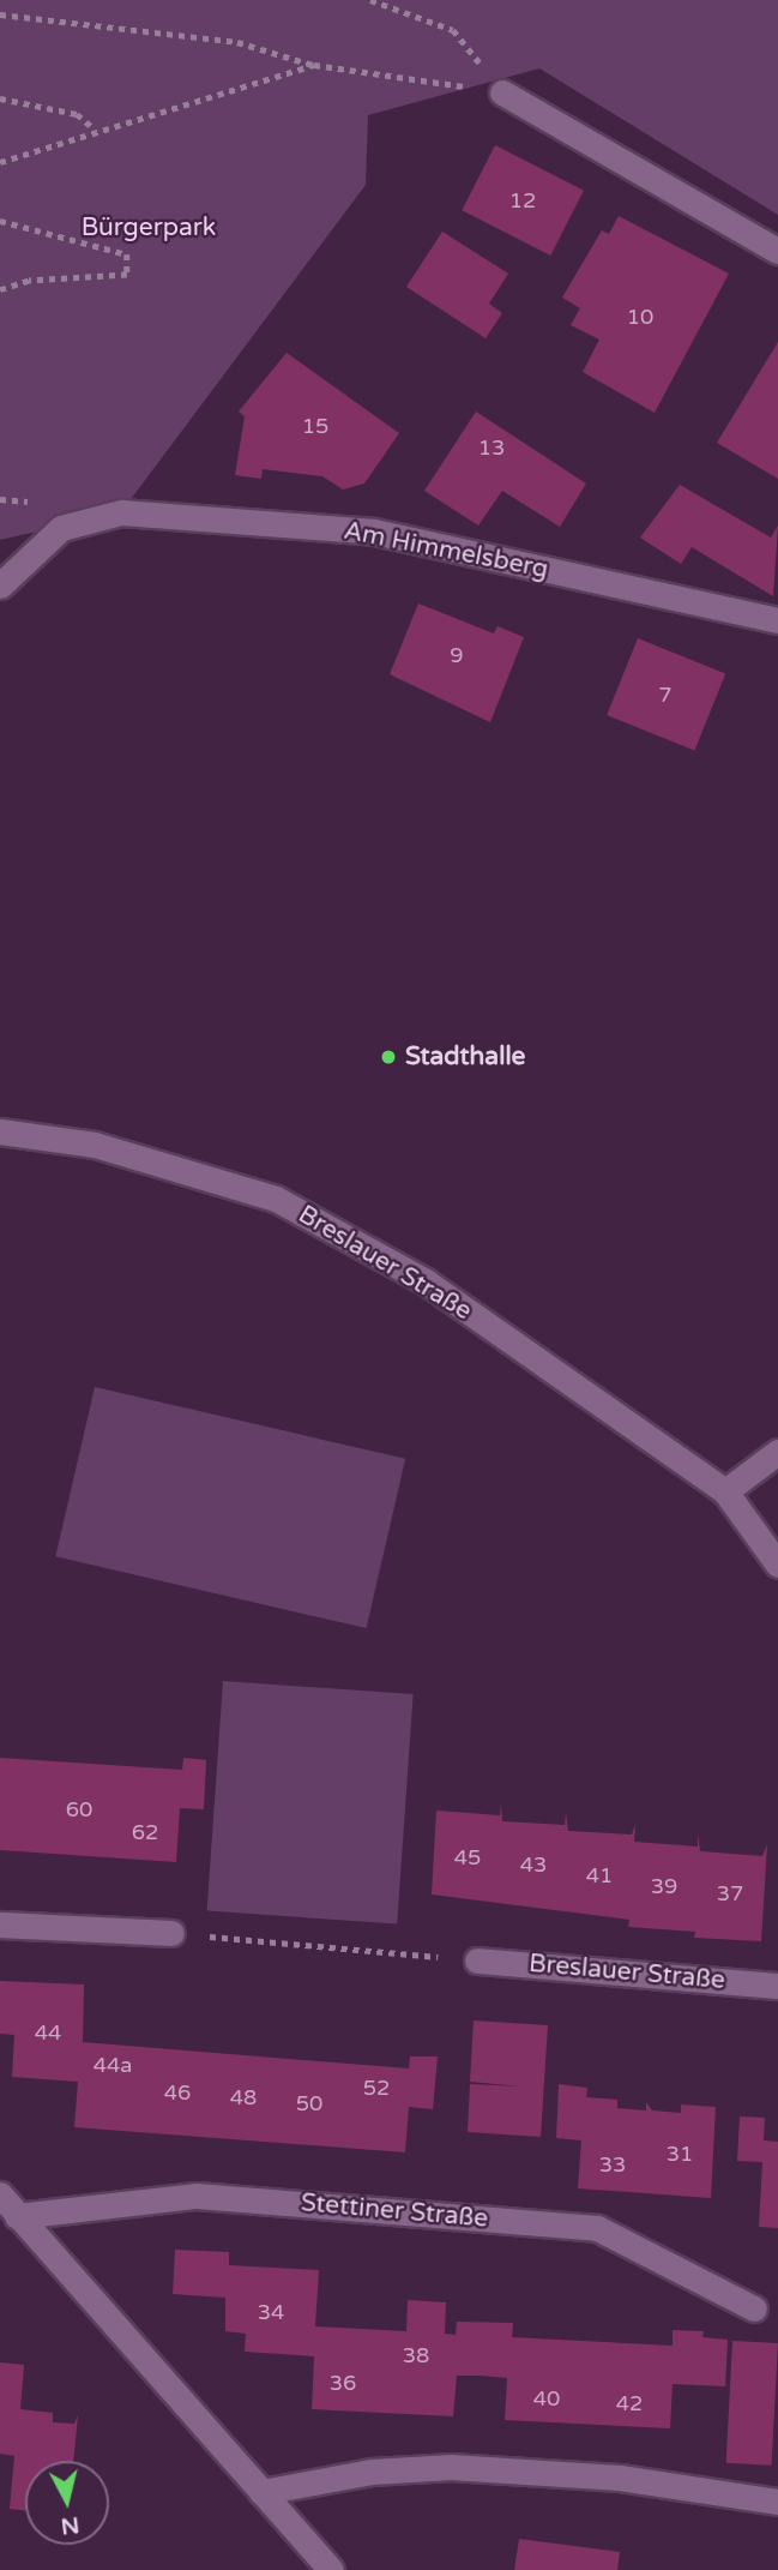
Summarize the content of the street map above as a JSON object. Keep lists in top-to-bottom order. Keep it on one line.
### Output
{"streets":{"street":["Am Himmelsberg","Breslauer Straße","Stettiner Straße"]},"parks":["Bürgerpark"],"places":["Stadthalle"],"house_numbers":["12","10","15","13","9","7","60","62","45","43","41","39","37","44","44a","52","46","48","50","31","33","34","38","36","40","42"],"north":"bottom"}
